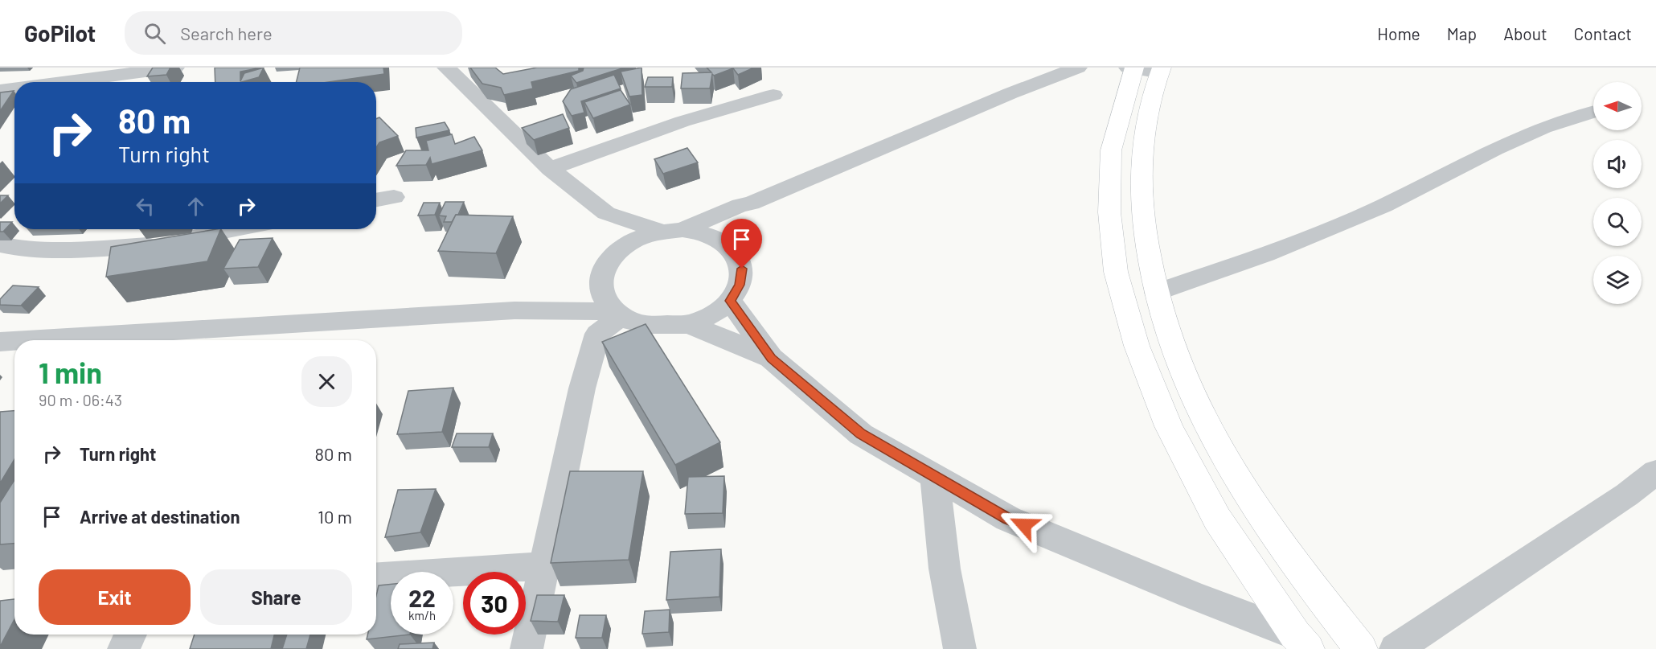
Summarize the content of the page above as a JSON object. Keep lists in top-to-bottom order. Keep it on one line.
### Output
{"north":"left","page":{"header":"GoPilot","search":"Search here","nav":["Home","Map","About","Contact"],"turn":["80 m","Turn right"],"heading":["1 min","90 m · 06:43"],"list":[{"name":"Turn right","value":"80 m"},{"name":"Arrive at destination","value":"10 m"}],"buttons":["Exit","Share"],"speed":"22 km/h","limit":"30"}}
